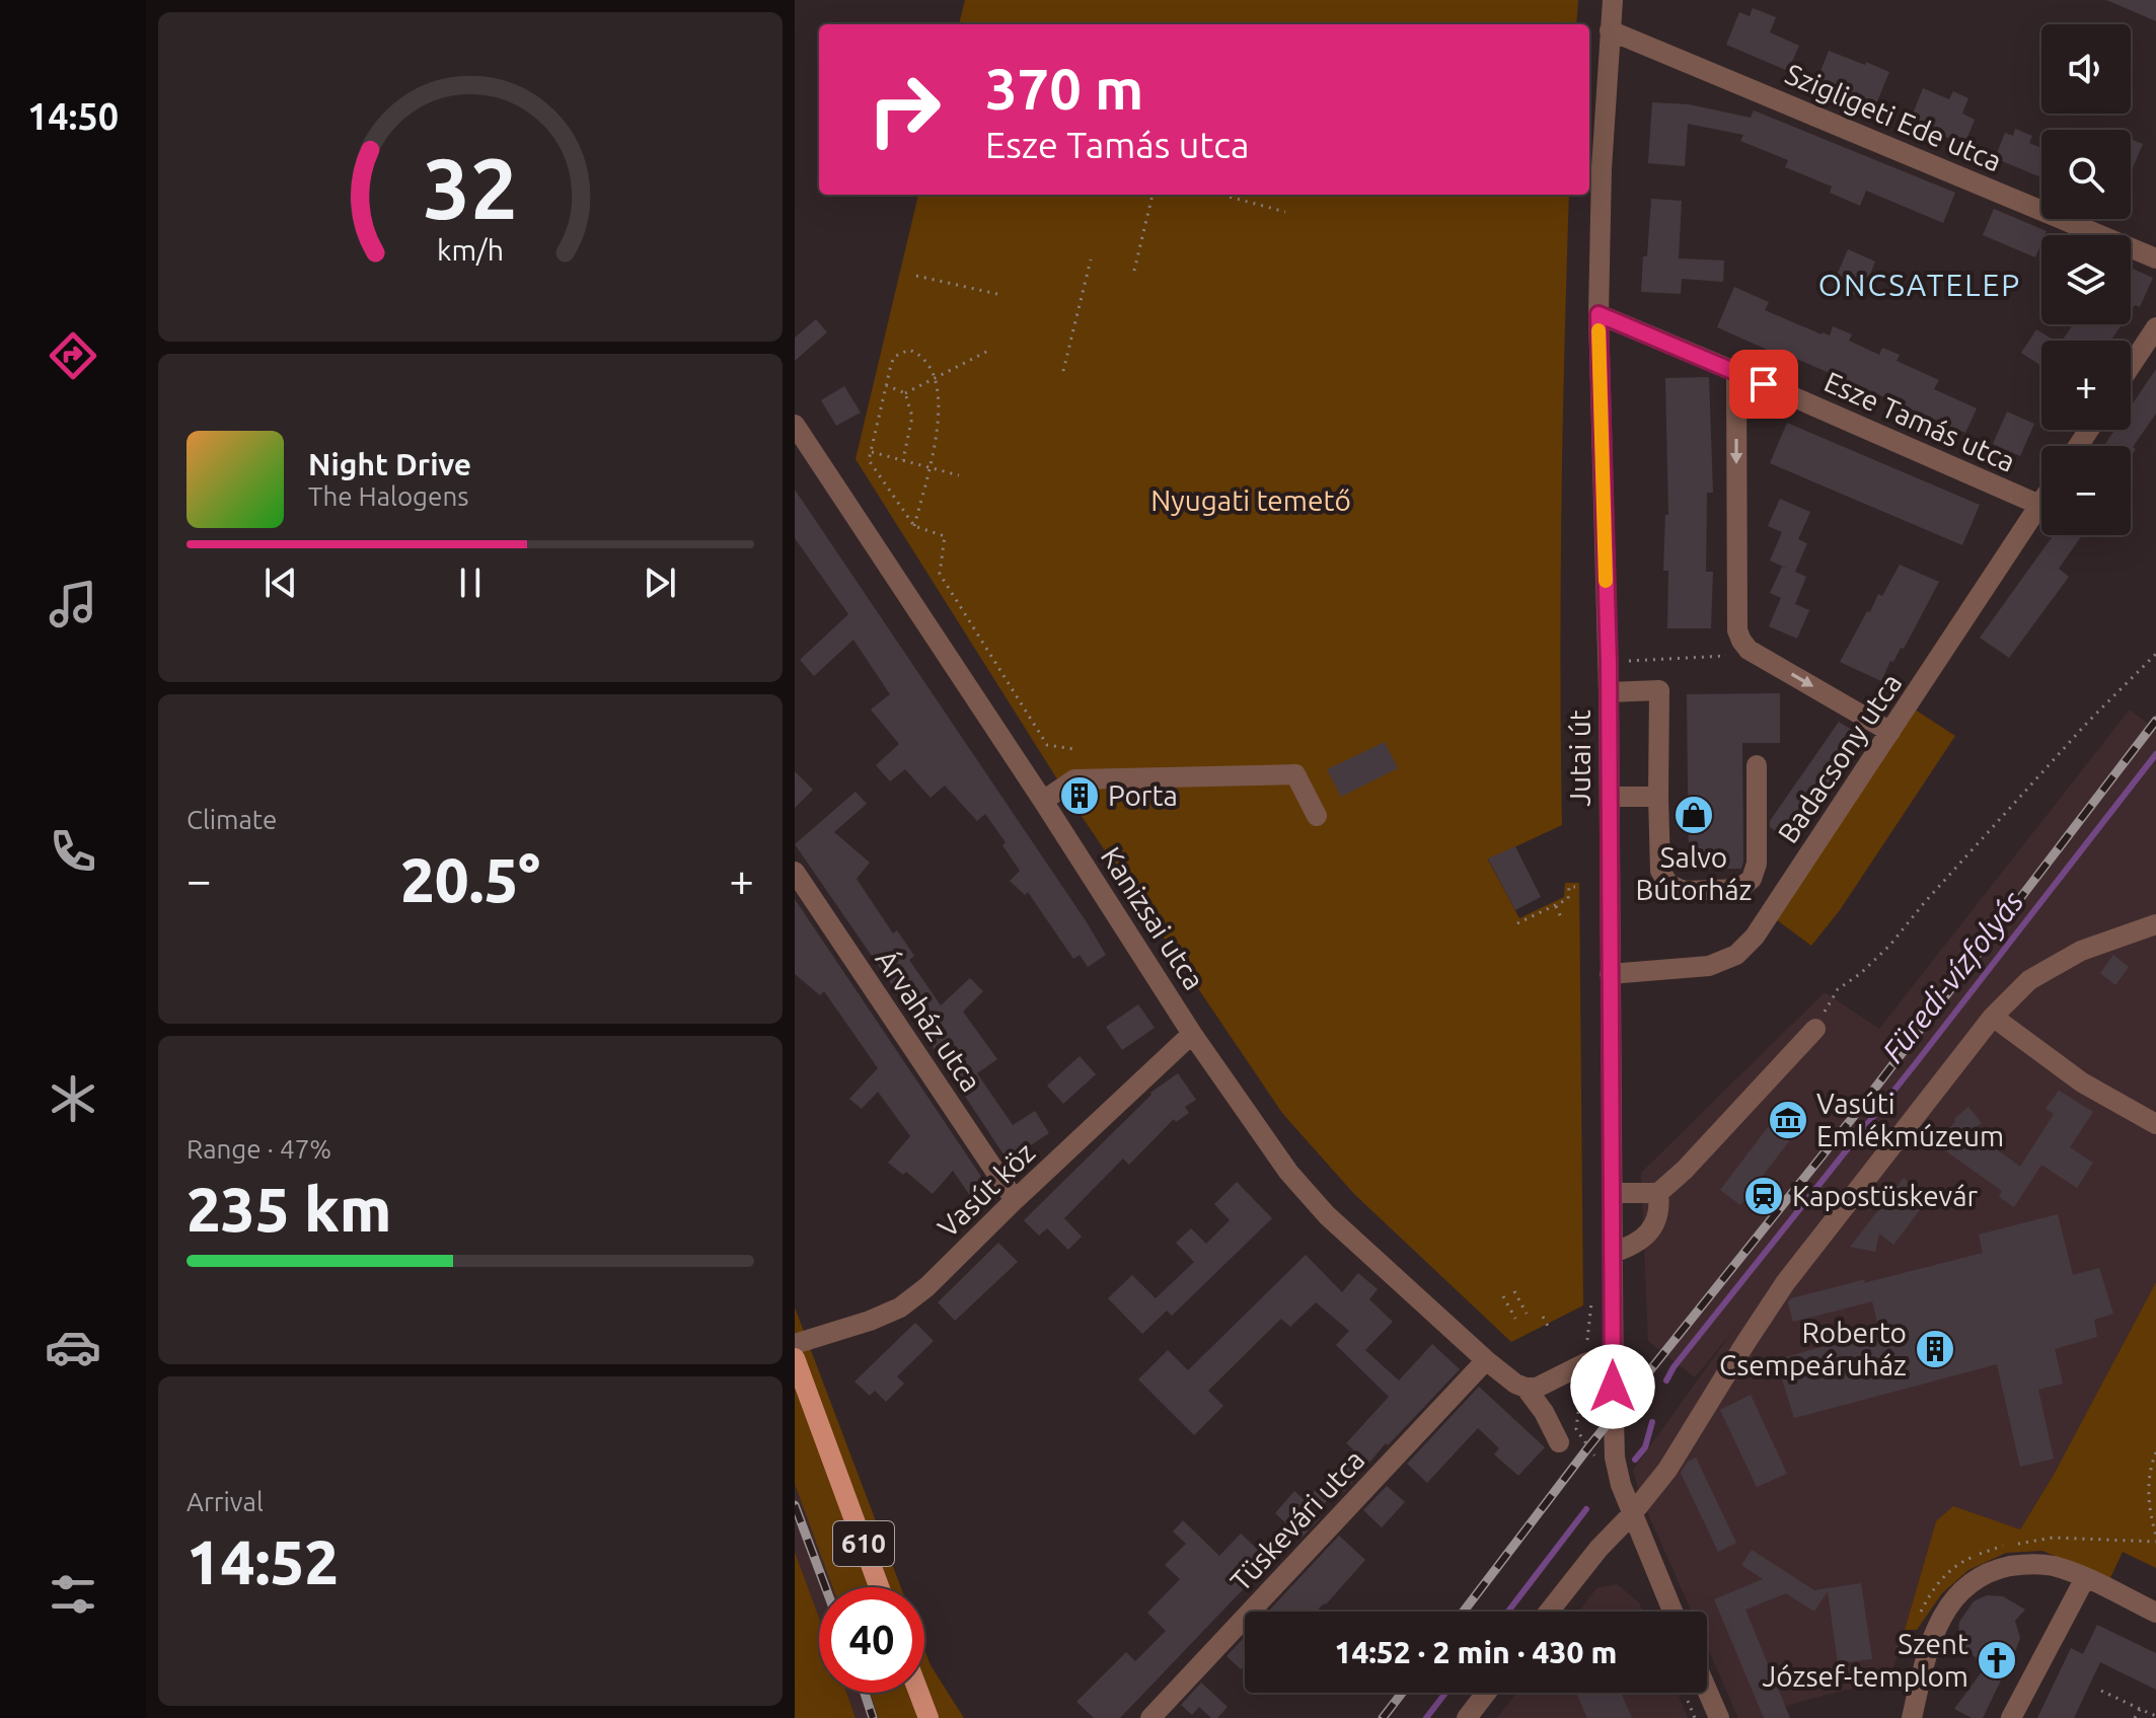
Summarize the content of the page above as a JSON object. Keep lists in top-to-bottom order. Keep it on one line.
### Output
{"streets":{"main road":["610"],"street":["Szigligeti Ede utca","Esze Tamás utca","Jutai út","Badacsony utca","Kanizsai utca","Árvaház utca","Vasút köz","Tüskevári utca"]},"crossings":[["Szigligeti Ede utca","Jutai út"],["Esze Tamás utca","Jutai út"],["Esze Tamás utca","Badacsony utca"],["Jutai út","Badacsony utca"],["Kanizsai utca","Vasút köz"],["Kanizsai utca","Tüskevári utca"],["Árvaház utca","Vasút köz"]],"districts":["ONCSATELEP"],"water":["Füredi-vízfolyás"],"parks":["Nyugati temető"],"places":{"building":["Porta","Roberto Csempeáruház"],"shop":["Salvo Bútorház"],"museum":["Vasúti Emlékmúzeum"],"station":["Kapostüskevár"],"church":["Szent József-templom"]},"page":{"tabs":"14:50","map_buttons":["+","−"],"turn":["370 m","Esze Tamás utca"],"song":["Night Drive","The Halogens"],"tile":["Climate",["Range · 47%","235 km"],["Arrival","14:52"]],"heat":["−","20.5°","+"],"limit":"40","trip":"14:52 · 2 min · 430 m","gauge":["32","km/h"]}}
